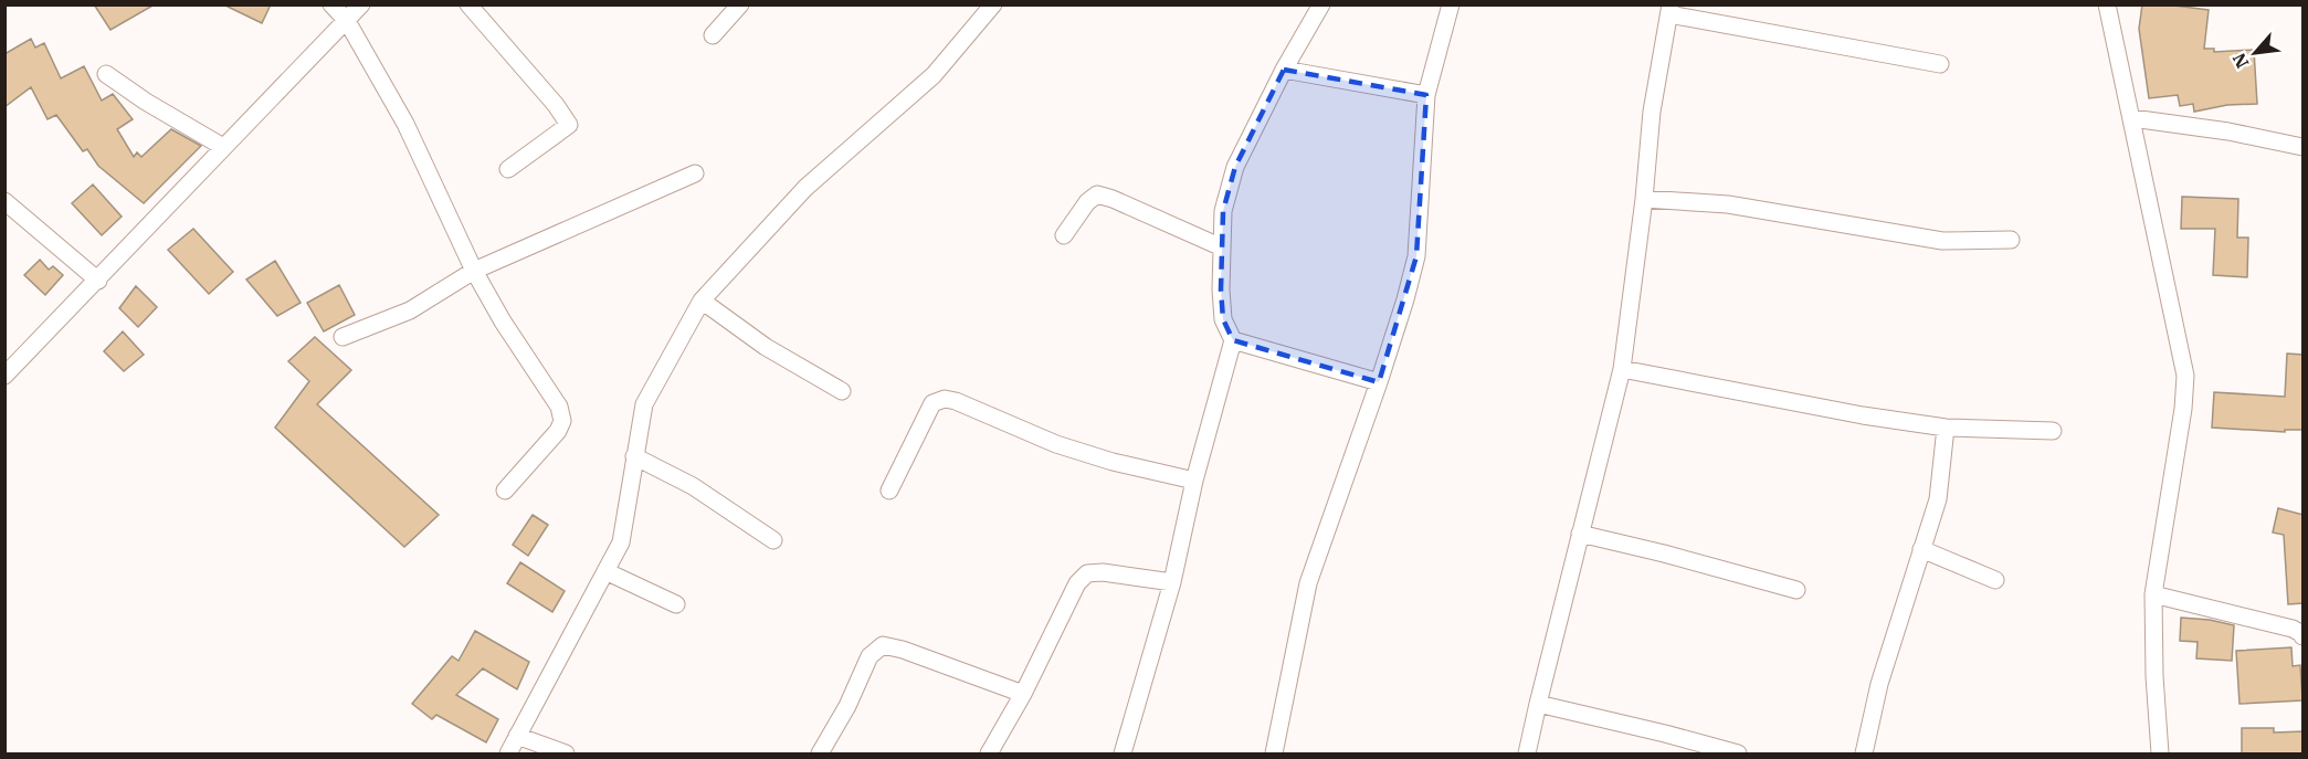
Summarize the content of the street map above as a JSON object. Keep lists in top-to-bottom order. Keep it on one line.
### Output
{"north":"bottom left"}
